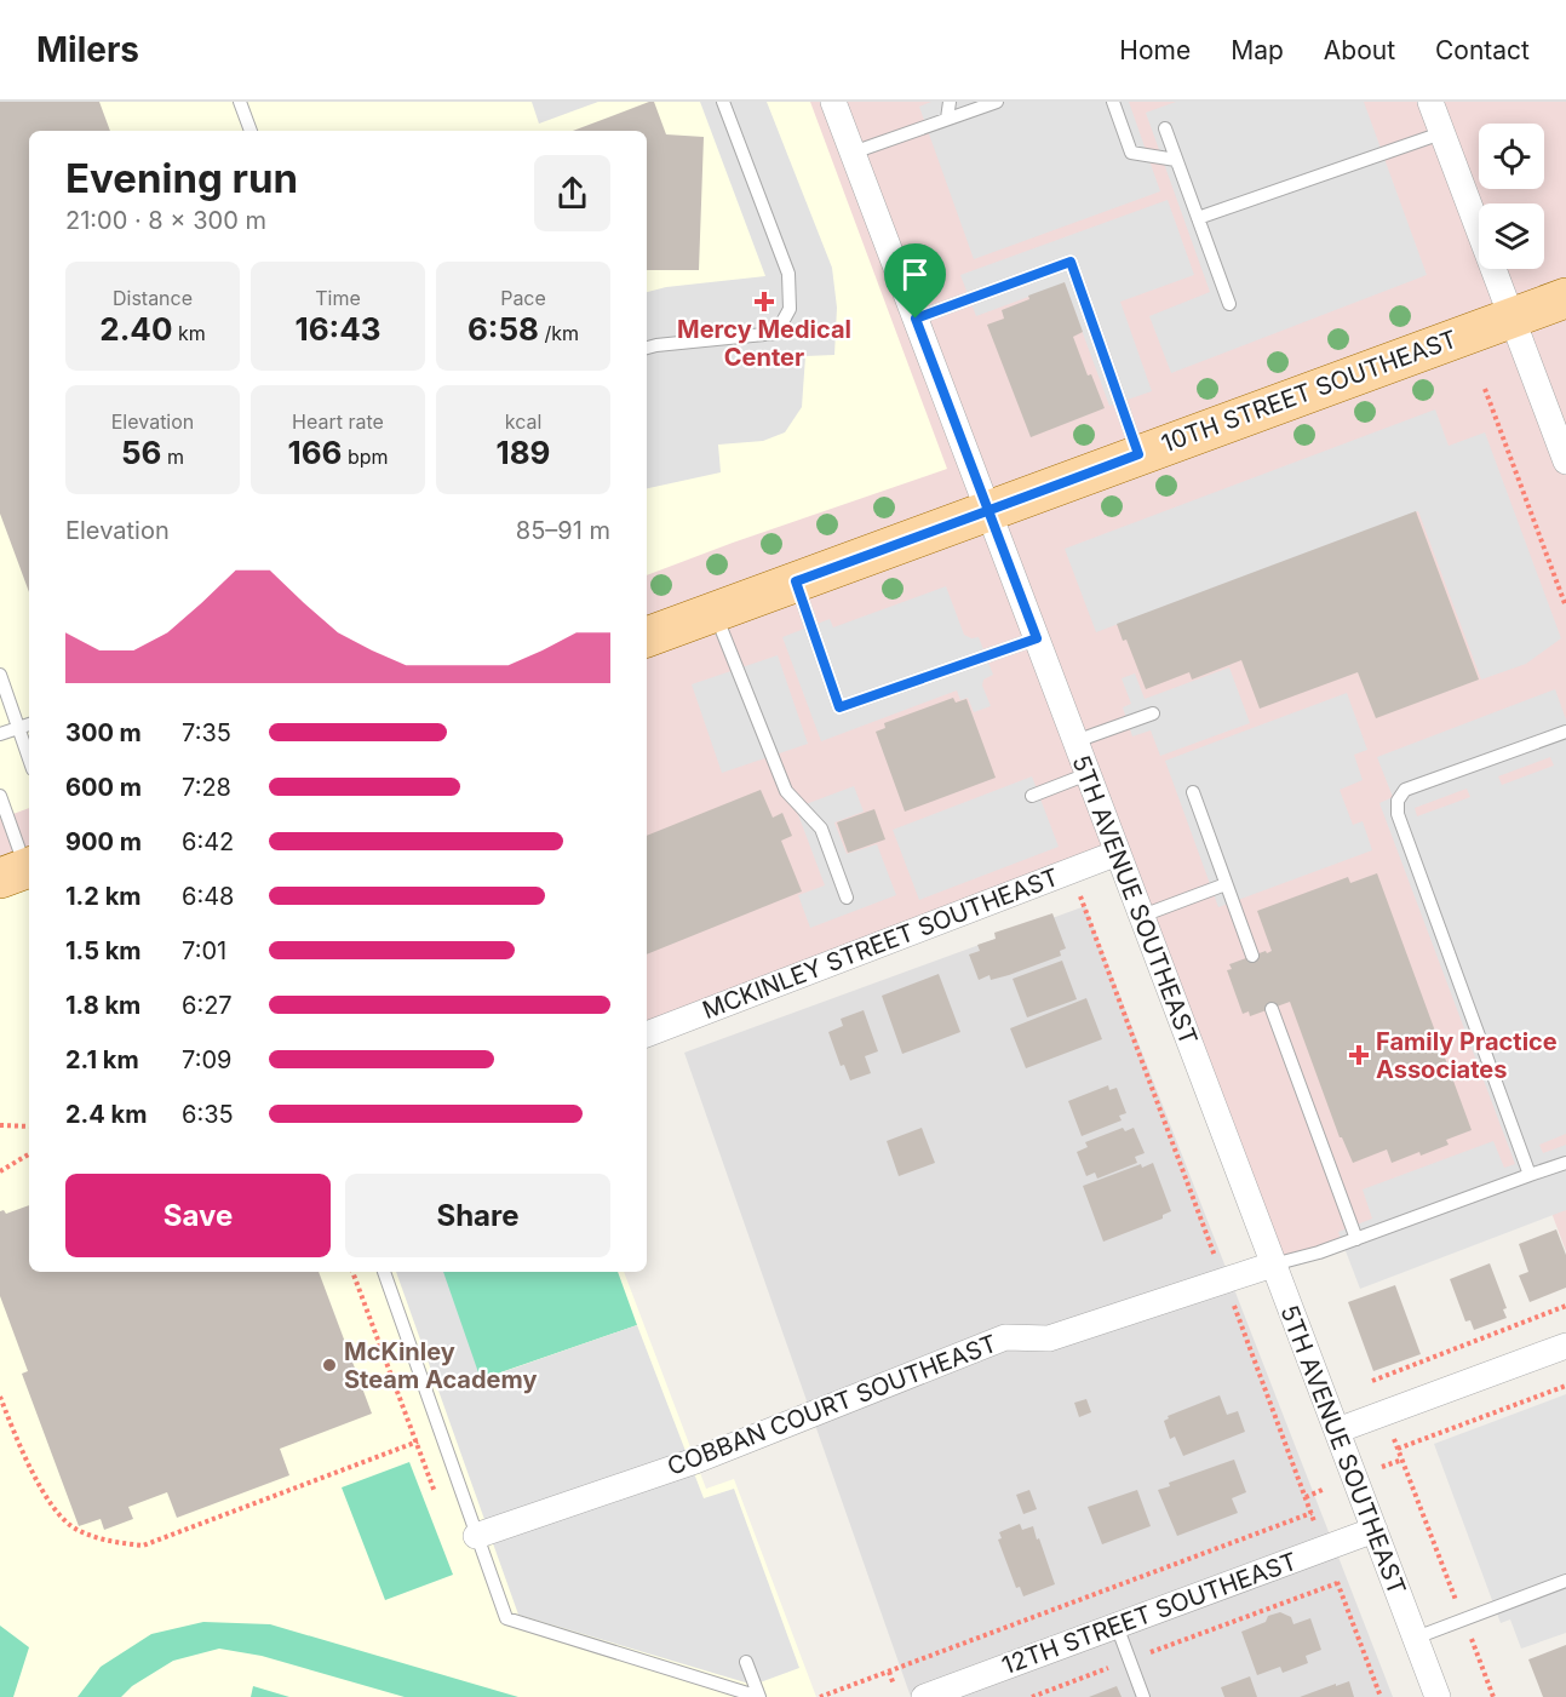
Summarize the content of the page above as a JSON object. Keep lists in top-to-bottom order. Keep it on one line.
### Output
{"streets":{"main road":["10TH STREET SOUTHEAST"],"street":["5TH AVENUE SOUTHEAST","MCKINLEY STREET SOUTHEAST","COBBAN COURT SOUTHEAST","12TH STREET SOUTHEAST"]},"crossings":[["10TH STREET SOUTHEAST","5TH AVENUE SOUTHEAST"],["5TH AVENUE SOUTHEAST","MCKINLEY STREET SOUTHEAST"],["5TH AVENUE SOUTHEAST","COBBAN COURT SOUTHEAST"],["5TH AVENUE SOUTHEAST","12TH STREET SOUTHEAST"]],"places":{"health":["Mercy Medical Center","Family Practice Associates"],"other":["McKinley Steam Academy"]},"page":{"header":"Milers","nav":["Home","Map","About","Contact"],"heading":["Evening run","21:00 · 8 × 300 m"],"stats":[["Distance","2.40 km"],["Time","16:43"],["Pace","6:58 /km"],["Elevation","56 m"],["Heart rate","166 bpm"],["kcal","189"]],"chart":["Elevation","85–91 m"],"list":[{"name":"300 m","note":"7:35"},{"name":"600 m","note":"7:28"},{"name":"900 m","note":"6:42"},{"name":"1.2 km","note":"6:48"},{"name":"1.5 km","note":"7:01"},{"name":"1.8 km","note":"6:27"},{"name":"2.1 km","note":"7:09"},{"name":"2.4 km","note":"6:35"}],"buttons":["Save","Share"]}}
